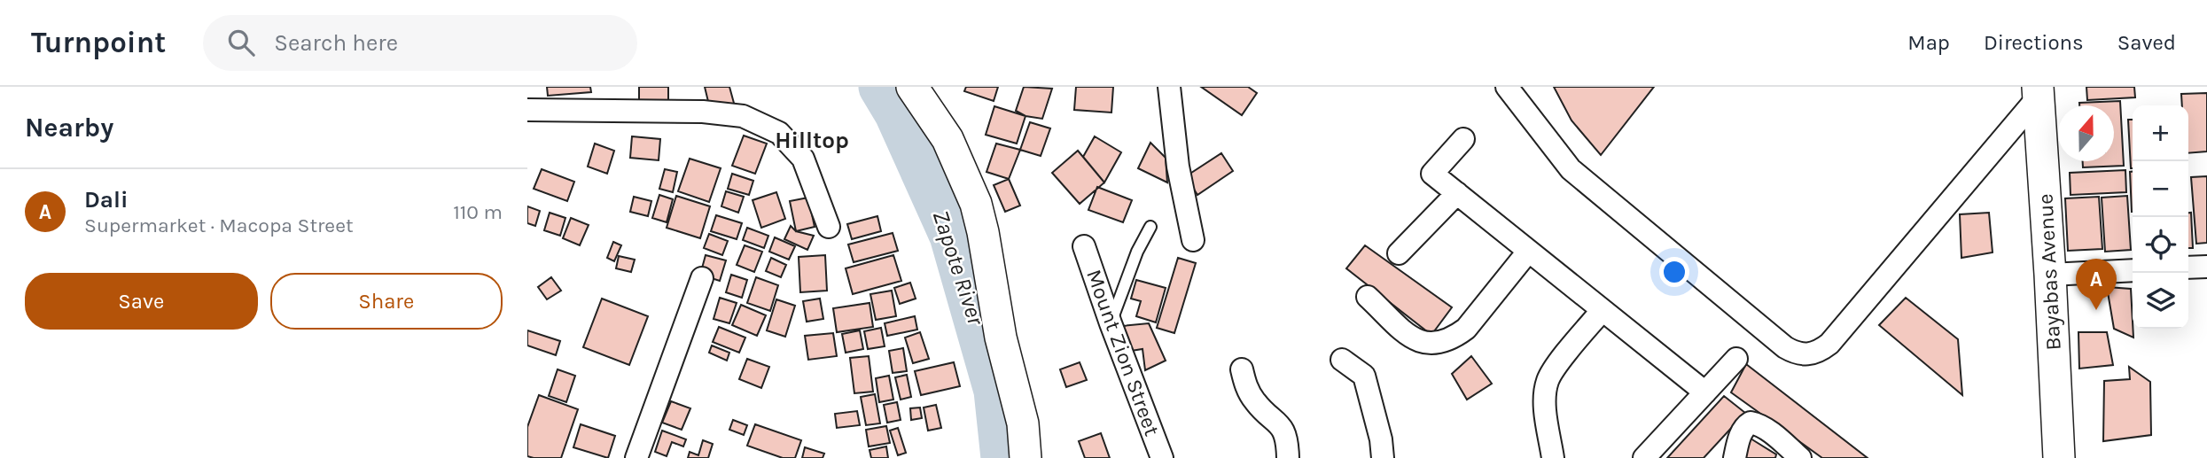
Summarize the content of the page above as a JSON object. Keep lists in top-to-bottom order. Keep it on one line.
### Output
{"streets":{"street":["Bayabas Avenue","Mount Zion Street"]},"districts":["Hilltop"],"water":["Zapote River"],"north":"top","page":{"header":"Turnpoint","search":"Search here","nav":["Map","Directions","Saved"],"heading":"Nearby","map_buttons":["+","−"],"list":[{"mark":"A","name":"Dali","note":"Supermarket · Macopa Street","value":"110 m"}],"buttons":["Save","Share"],"pins":"A"}}
